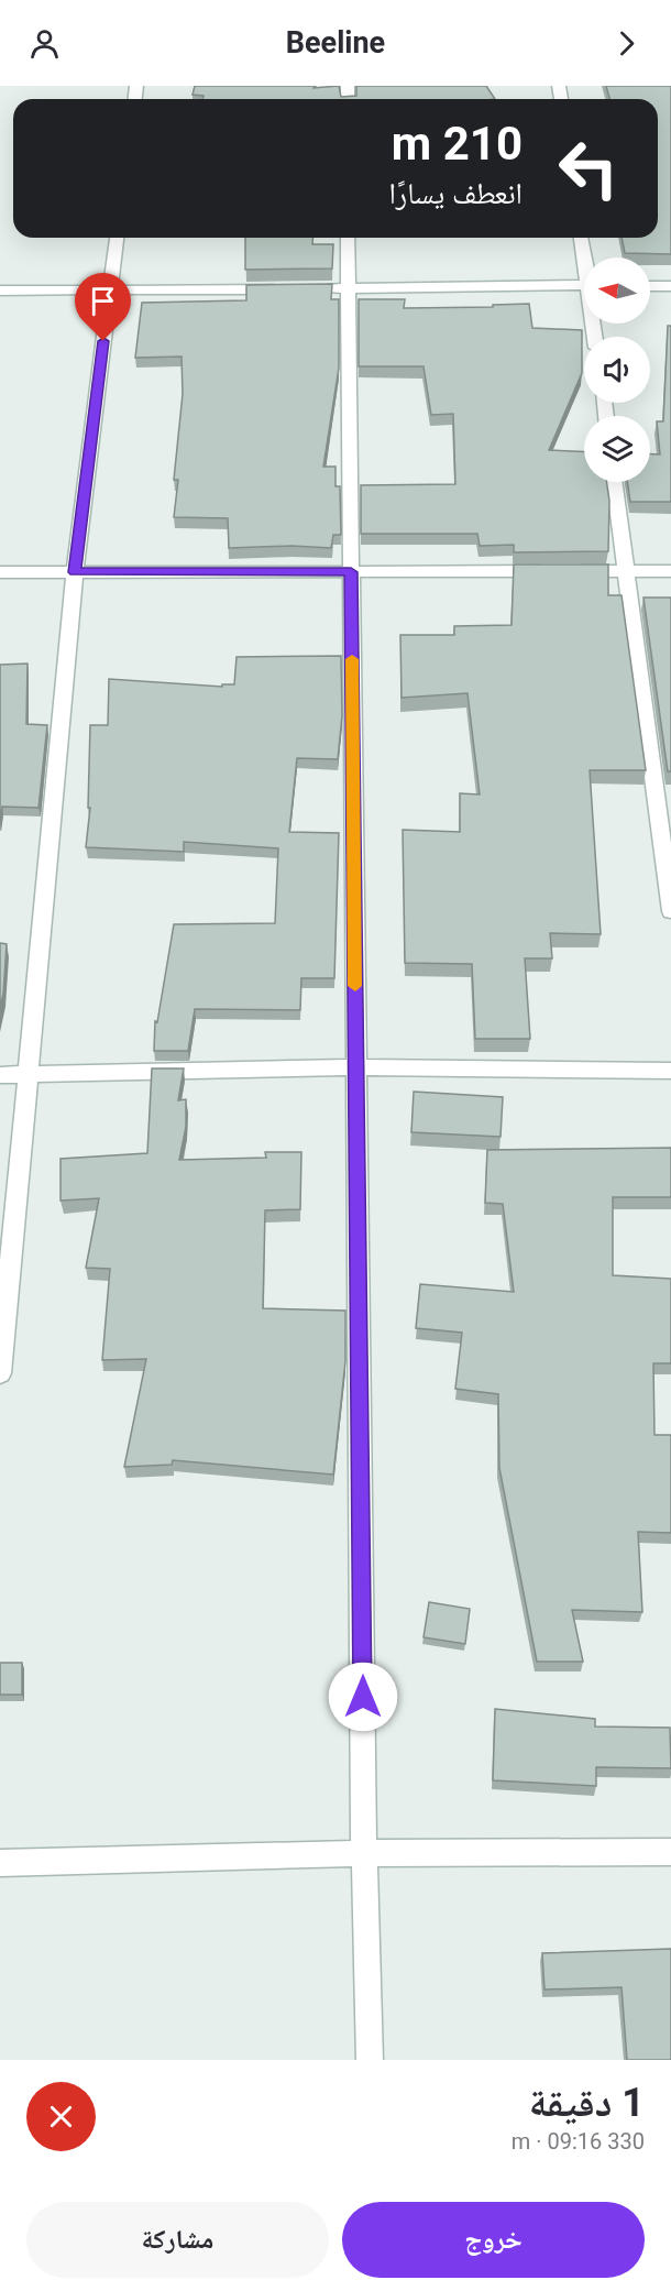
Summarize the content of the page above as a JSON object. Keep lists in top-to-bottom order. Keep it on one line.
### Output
{"north":"left","page":{"header":"Beeline","turn":["210 m","انعطف يسارًا"],"heading":["1 دقيقة","330 m · 09:16"],"buttons":["خروج","مشاركة"]}}
